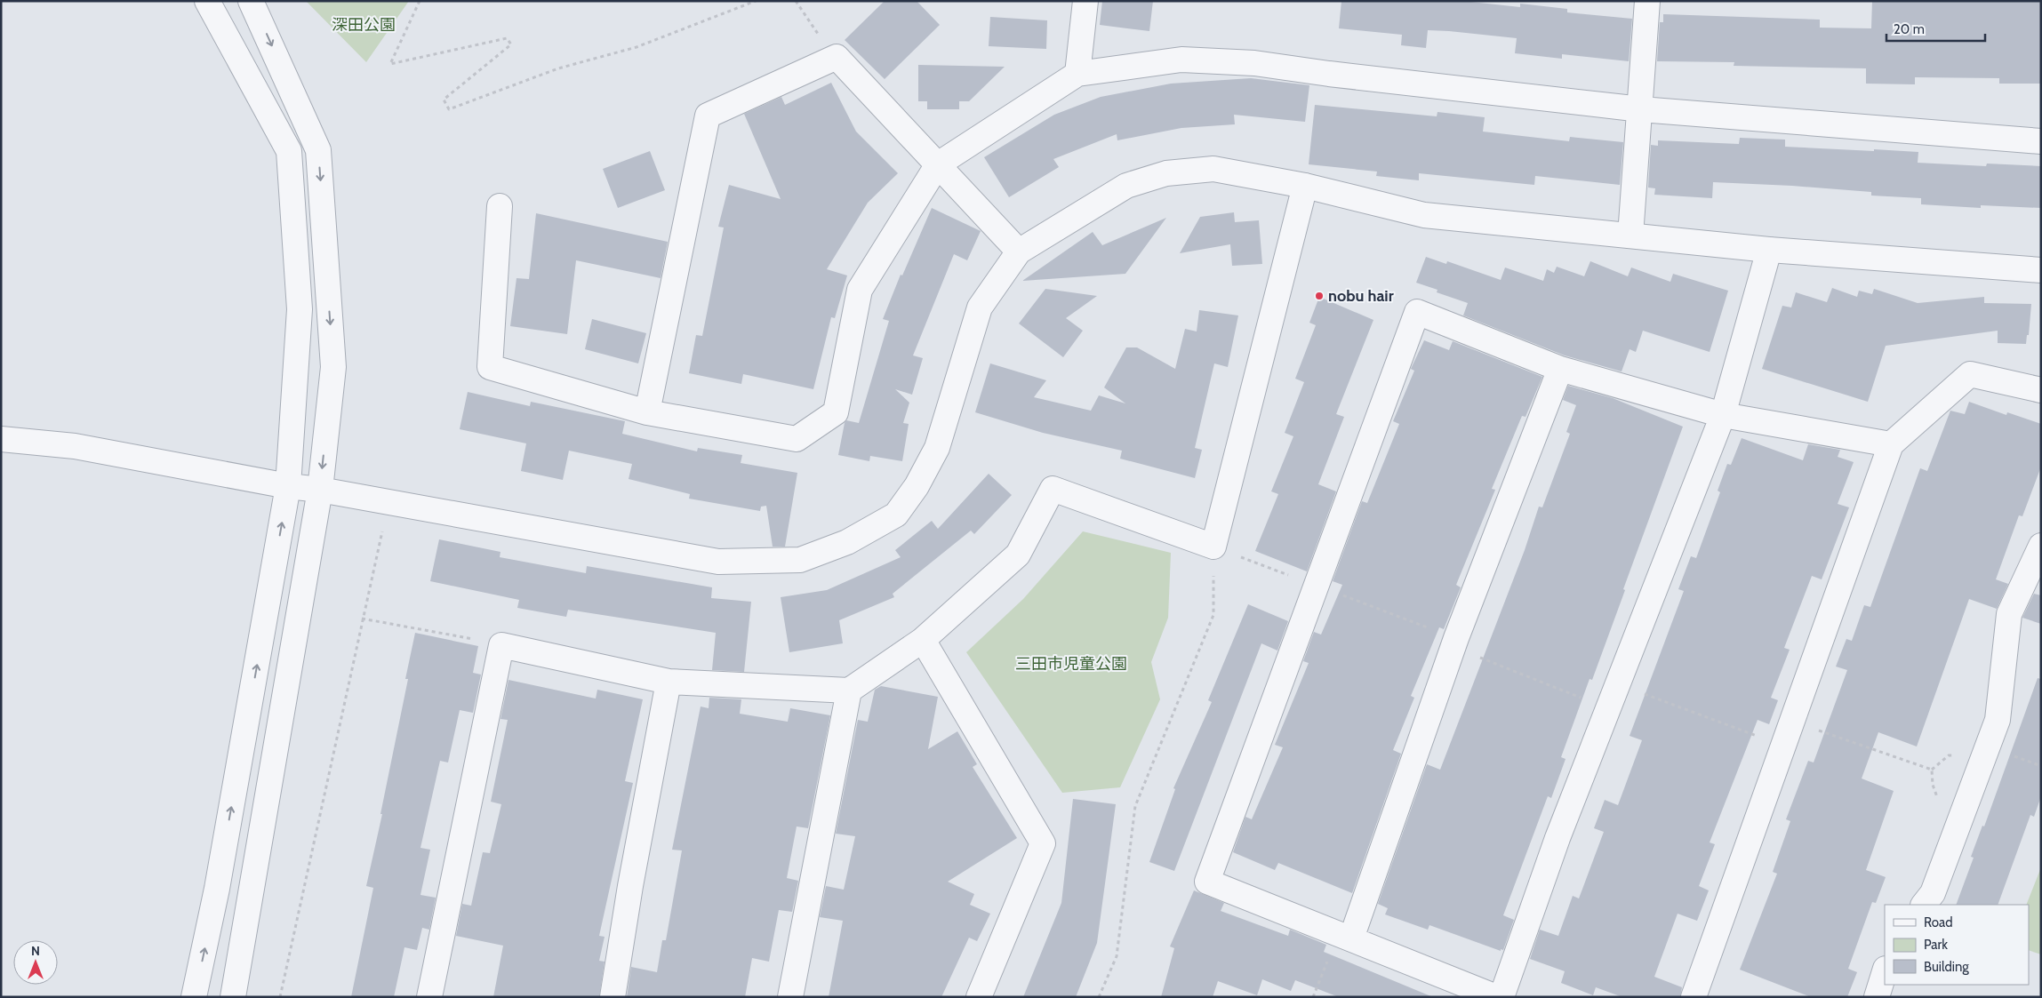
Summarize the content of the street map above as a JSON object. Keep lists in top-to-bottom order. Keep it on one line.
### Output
{"parks":["深田公園","三田市児童公園"],"places":["nobu hair"],"legend":["Road","Park","Building"],"scale_bar":"20 m","north":"top"}
